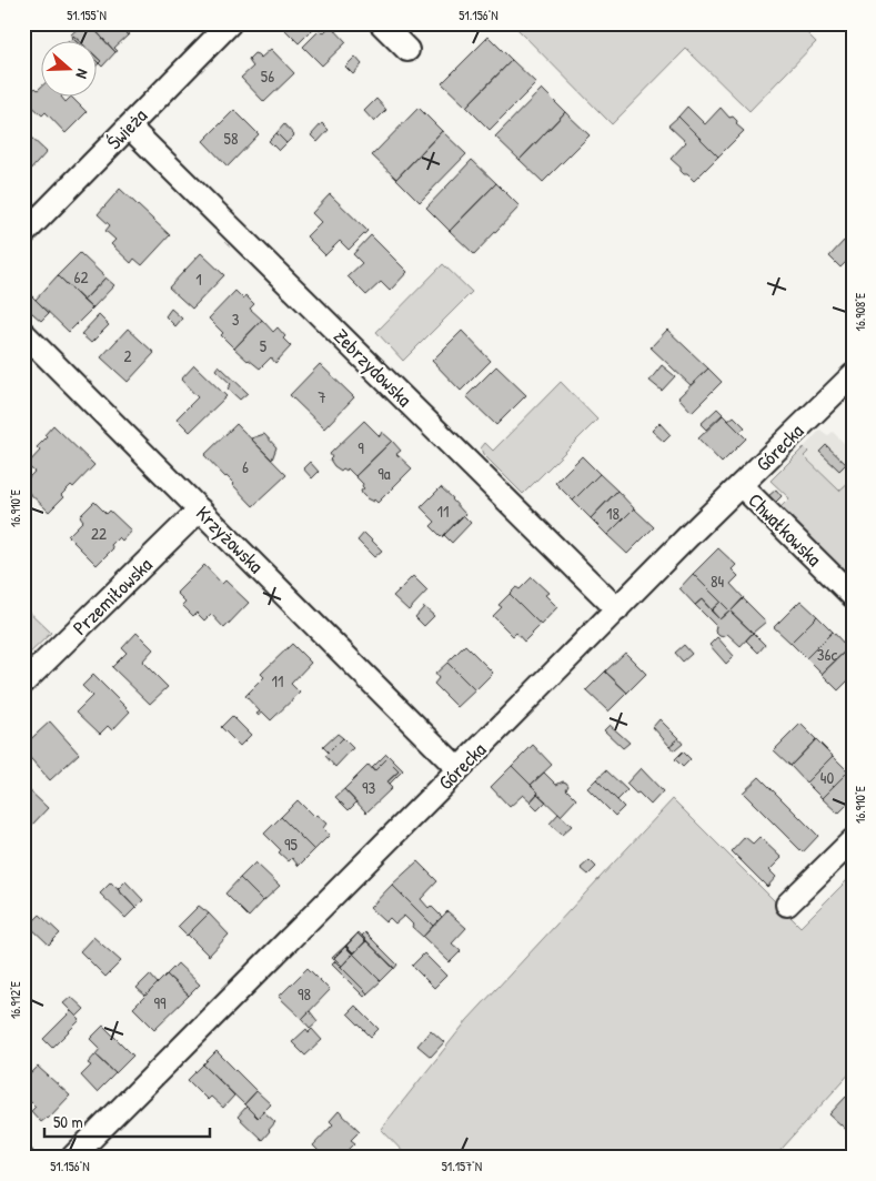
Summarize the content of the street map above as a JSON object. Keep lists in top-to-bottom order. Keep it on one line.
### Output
{"streets":{"street":["Świeża","Zebrzydowska","Górecka","Chwałkowska","Krzyżowska","Przemiłowska"]},"crossings":[["Świeża","Zebrzydowska"],["Zebrzydowska","Górecka"],["Górecka","Chwałkowska"],["Górecka","Krzyżowska"],["Krzyżowska","Przemiłowska"]],"house_numbers":["56","58","62","1","3","5","2","7","9","6","9a","11","18","22","84","36c","11","40","93","95","98","99"],"scale_bar":"50 m","north":"right","coordinates":["51.155°N","51.156°N","16.908°E","16.910°E","16.912°E","51.157°N"]}
